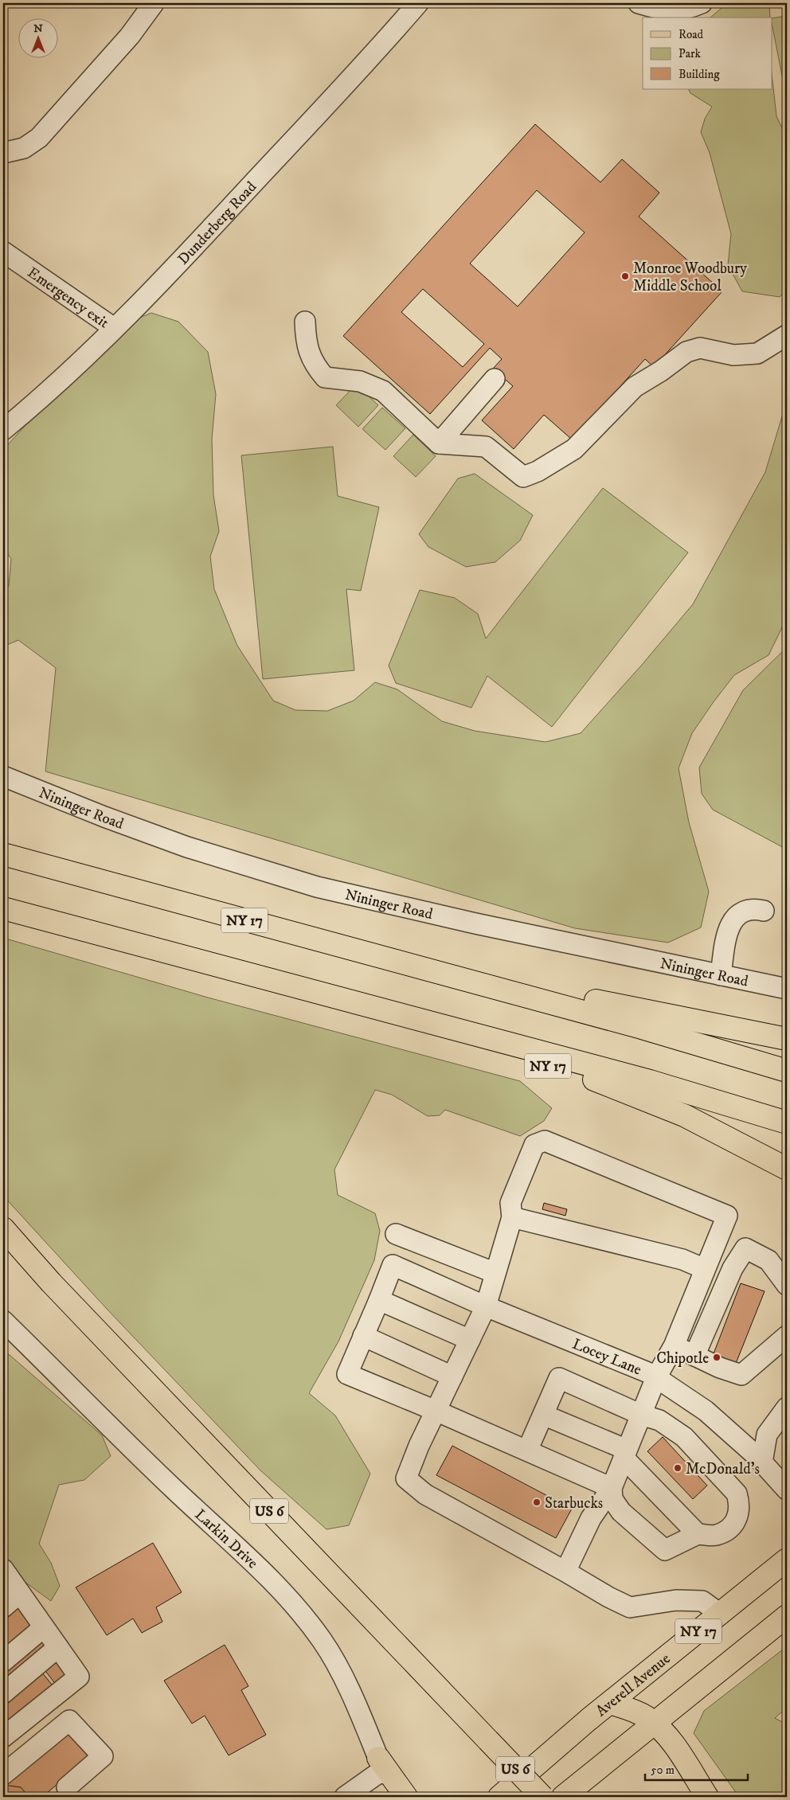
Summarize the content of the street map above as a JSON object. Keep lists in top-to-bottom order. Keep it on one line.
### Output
{"streets":{"main road":["NY 17","US 6","Averell Avenue"],"street":["Dunderberg Road","Emergency exit","Nininger Road","Locey Lane","Larkin Drive"]},"crossings":[["Dunderberg Road","Emergency exit"]],"places":["Monroe Woodbury Middle School","Chipotle","McDonald's","Starbucks"],"legend":["Road","Park","Building"],"scale_bar":"50 m","north":"top"}
